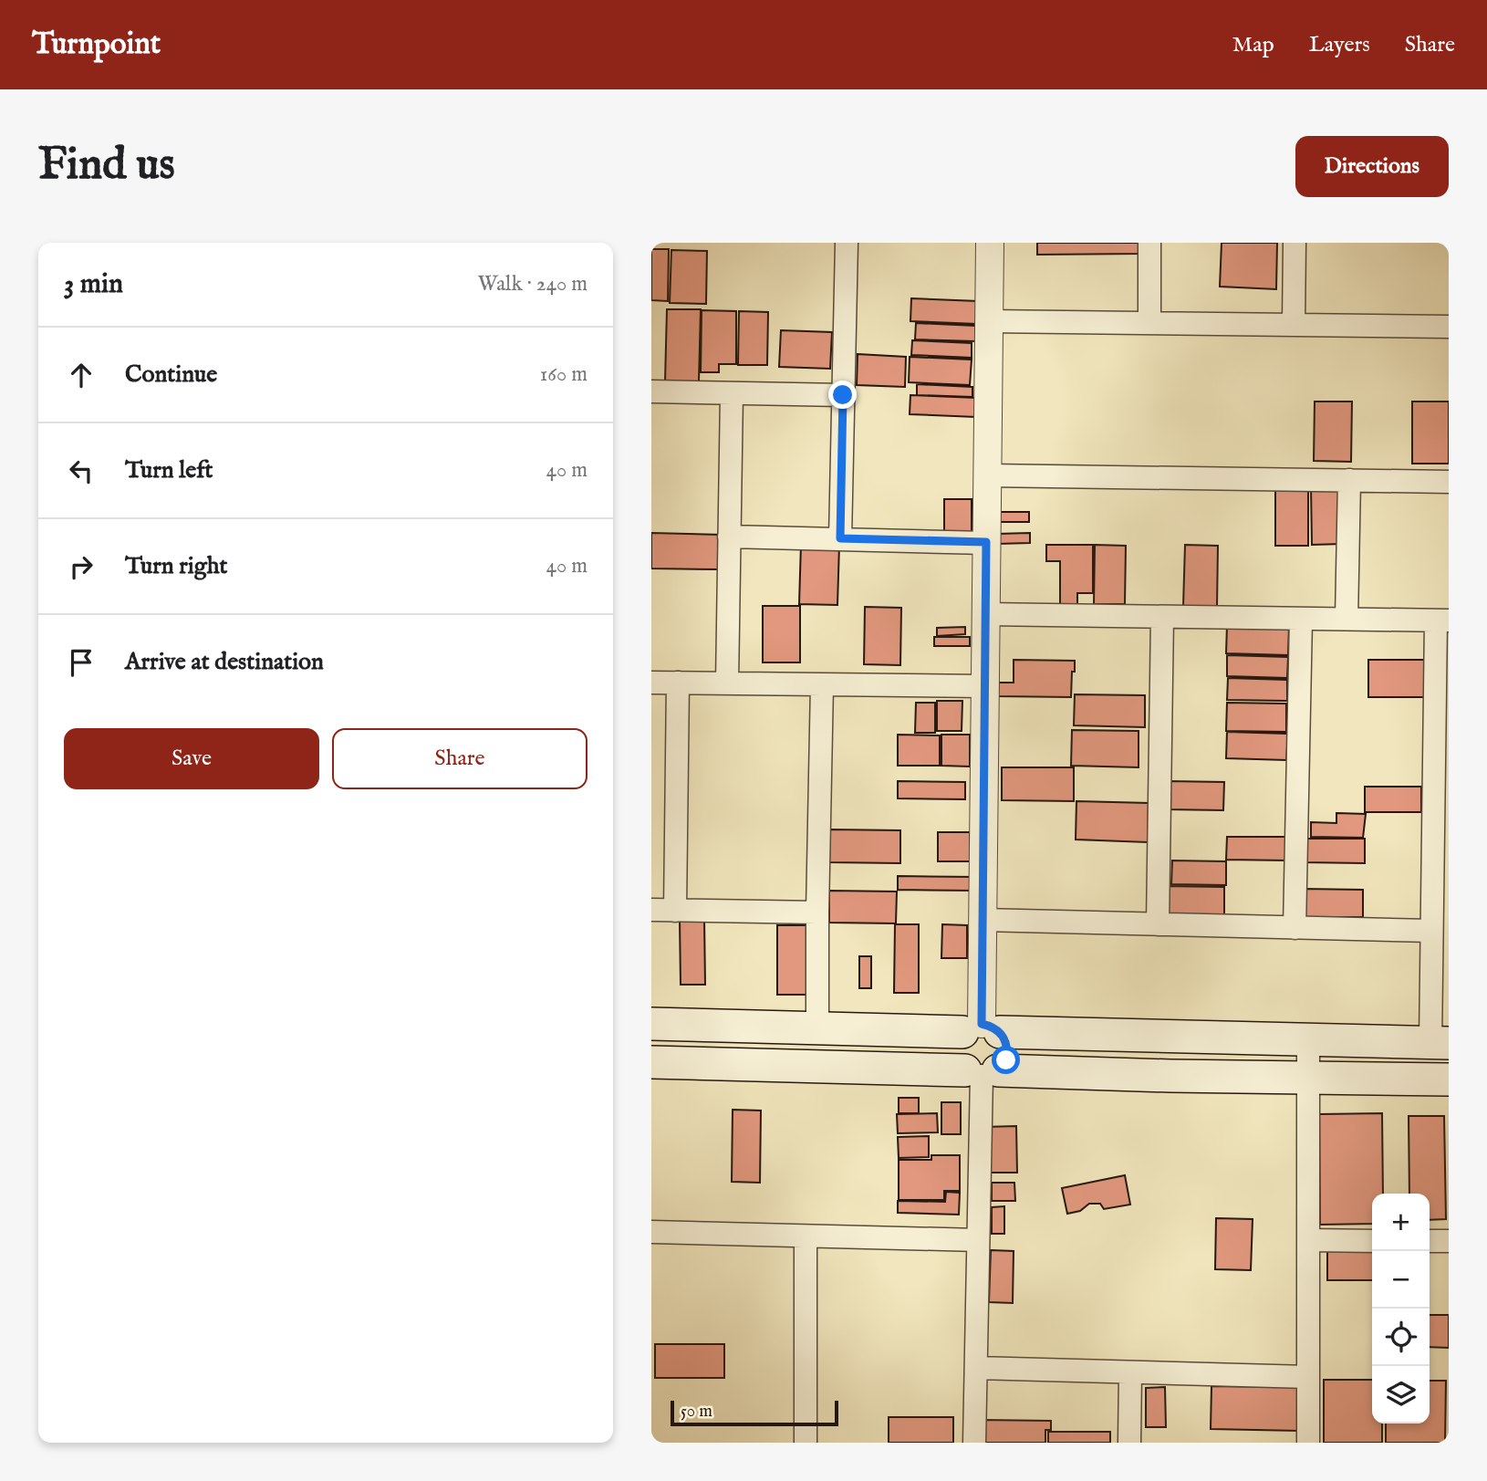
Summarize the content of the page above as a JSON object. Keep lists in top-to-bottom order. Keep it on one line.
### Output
{"scale_bar":"50 m","page":{"header":"Turnpoint","nav":["Map","Layers","Share"],"buttons":["Directions",["Save","Share"]],"title":"Find us","heading":["3 min","Walk · 240 m"],"list":[["Continue","160 m"],["Turn left","40 m"],["Turn right","40 m"],"Arrive at destination"],"map_buttons":["+","−"],"scale":"50 m"}}
